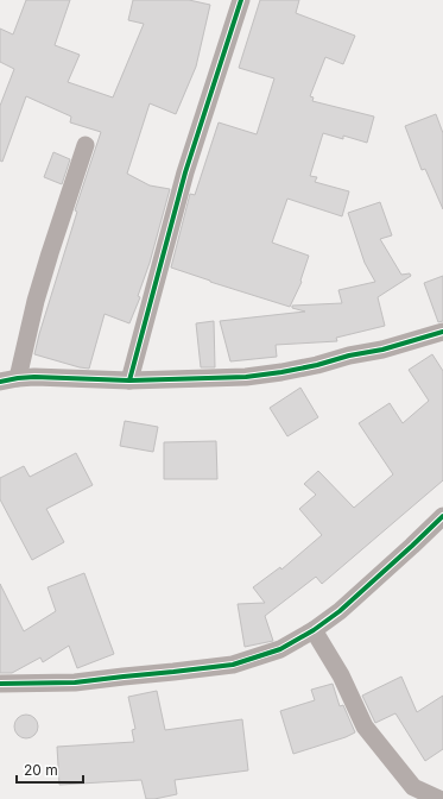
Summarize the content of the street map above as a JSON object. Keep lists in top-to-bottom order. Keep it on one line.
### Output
{"scale_bar":"20 m"}
